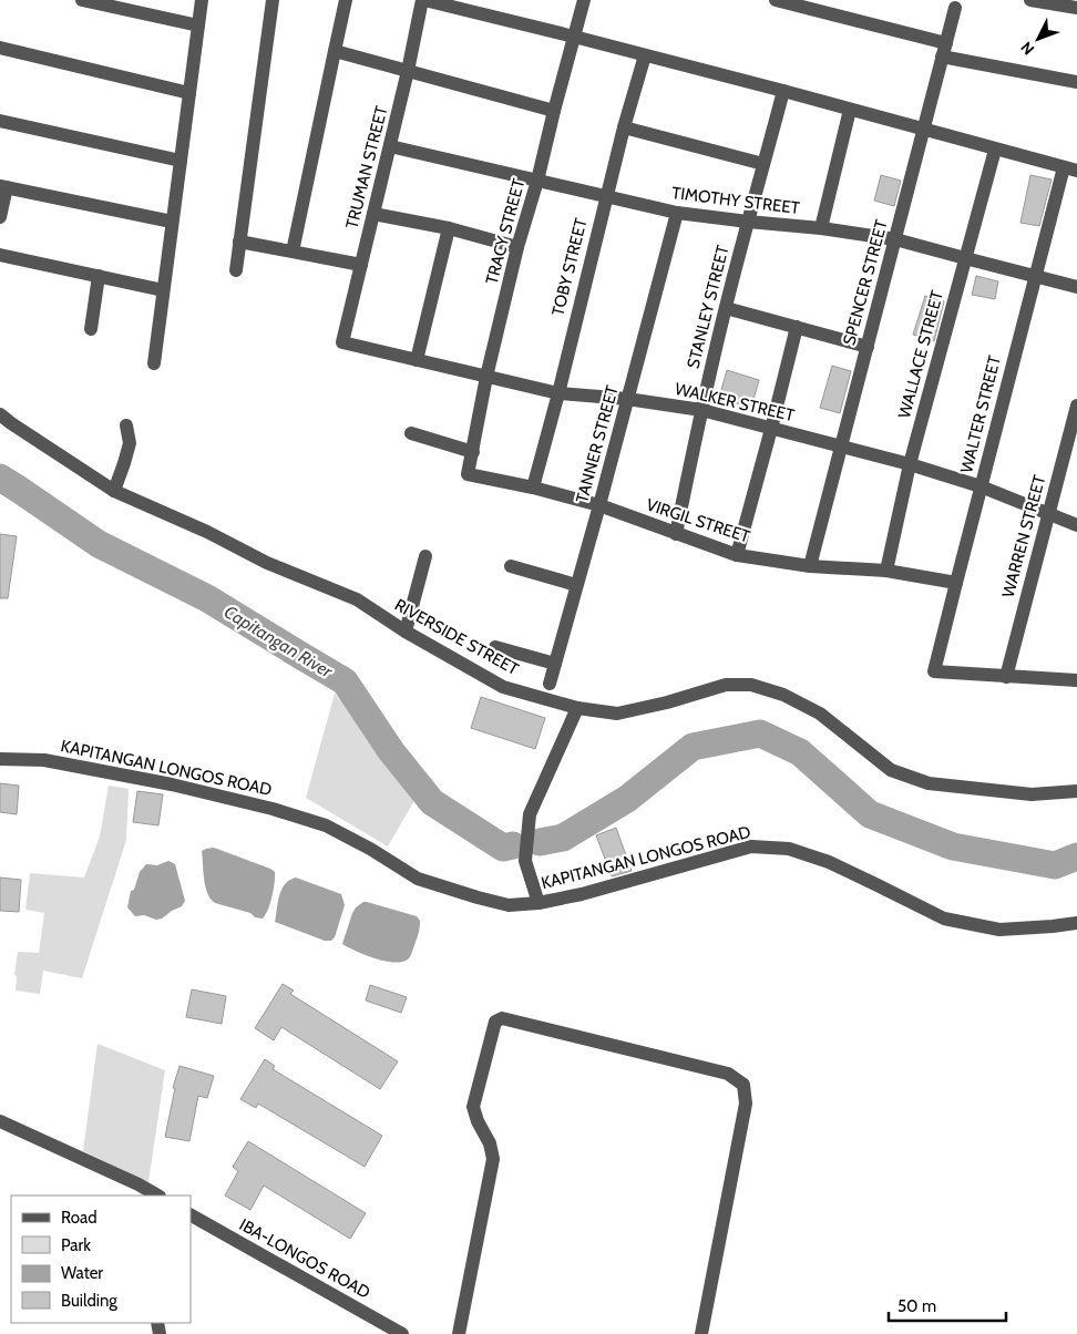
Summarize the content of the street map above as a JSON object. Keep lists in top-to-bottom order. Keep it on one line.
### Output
{"streets":{"street":["TRUMAN STREET","TIMOTHY STREET","TRACY STREET","TOBY STREET","SPENCER STREET","STANLEY STREET","WALLACE STREET","WALKER STREET","WALTER STREET","TANNER STREET","VIRGIL STREET","WARREN STREET","RIVERSIDE STREET","KAPITANGAN LONGOS ROAD","IBA-LONGOS ROAD"]},"crossings":[["TRUMAN STREET","TIMOTHY STREET"],["TRUMAN STREET","WALKER STREET"],["TIMOTHY STREET","TRACY STREET"],["TIMOTHY STREET","TOBY STREET"],["TIMOTHY STREET","SPENCER STREET"],["TIMOTHY STREET","STANLEY STREET"],["TIMOTHY STREET","WALLACE STREET"],["TIMOTHY STREET","WALTER STREET"],["TIMOTHY STREET","TANNER STREET"],["TRACY STREET","WALKER STREET"],["TRACY STREET","VIRGIL STREET"],["TOBY STREET","WALKER STREET"],["TOBY STREET","VIRGIL STREET"],["SPENCER STREET","WALKER STREET"],["SPENCER STREET","VIRGIL STREET"],["STANLEY STREET","WALKER STREET"],["STANLEY STREET","VIRGIL STREET"],["WALLACE STREET","WALKER STREET"],["WALLACE STREET","VIRGIL STREET"],["WALKER STREET","WALTER STREET"],["WALKER STREET","TANNER STREET"],["WALKER STREET","WARREN STREET"],["WALTER STREET","VIRGIL STREET"],["WALTER STREET","WARREN STREET"],["TANNER STREET","VIRGIL STREET"]],"water":["Capitangan River"],"legend":["Road","Park","Water","Building"],"scale_bar":"50 m","north":"bottom left"}
